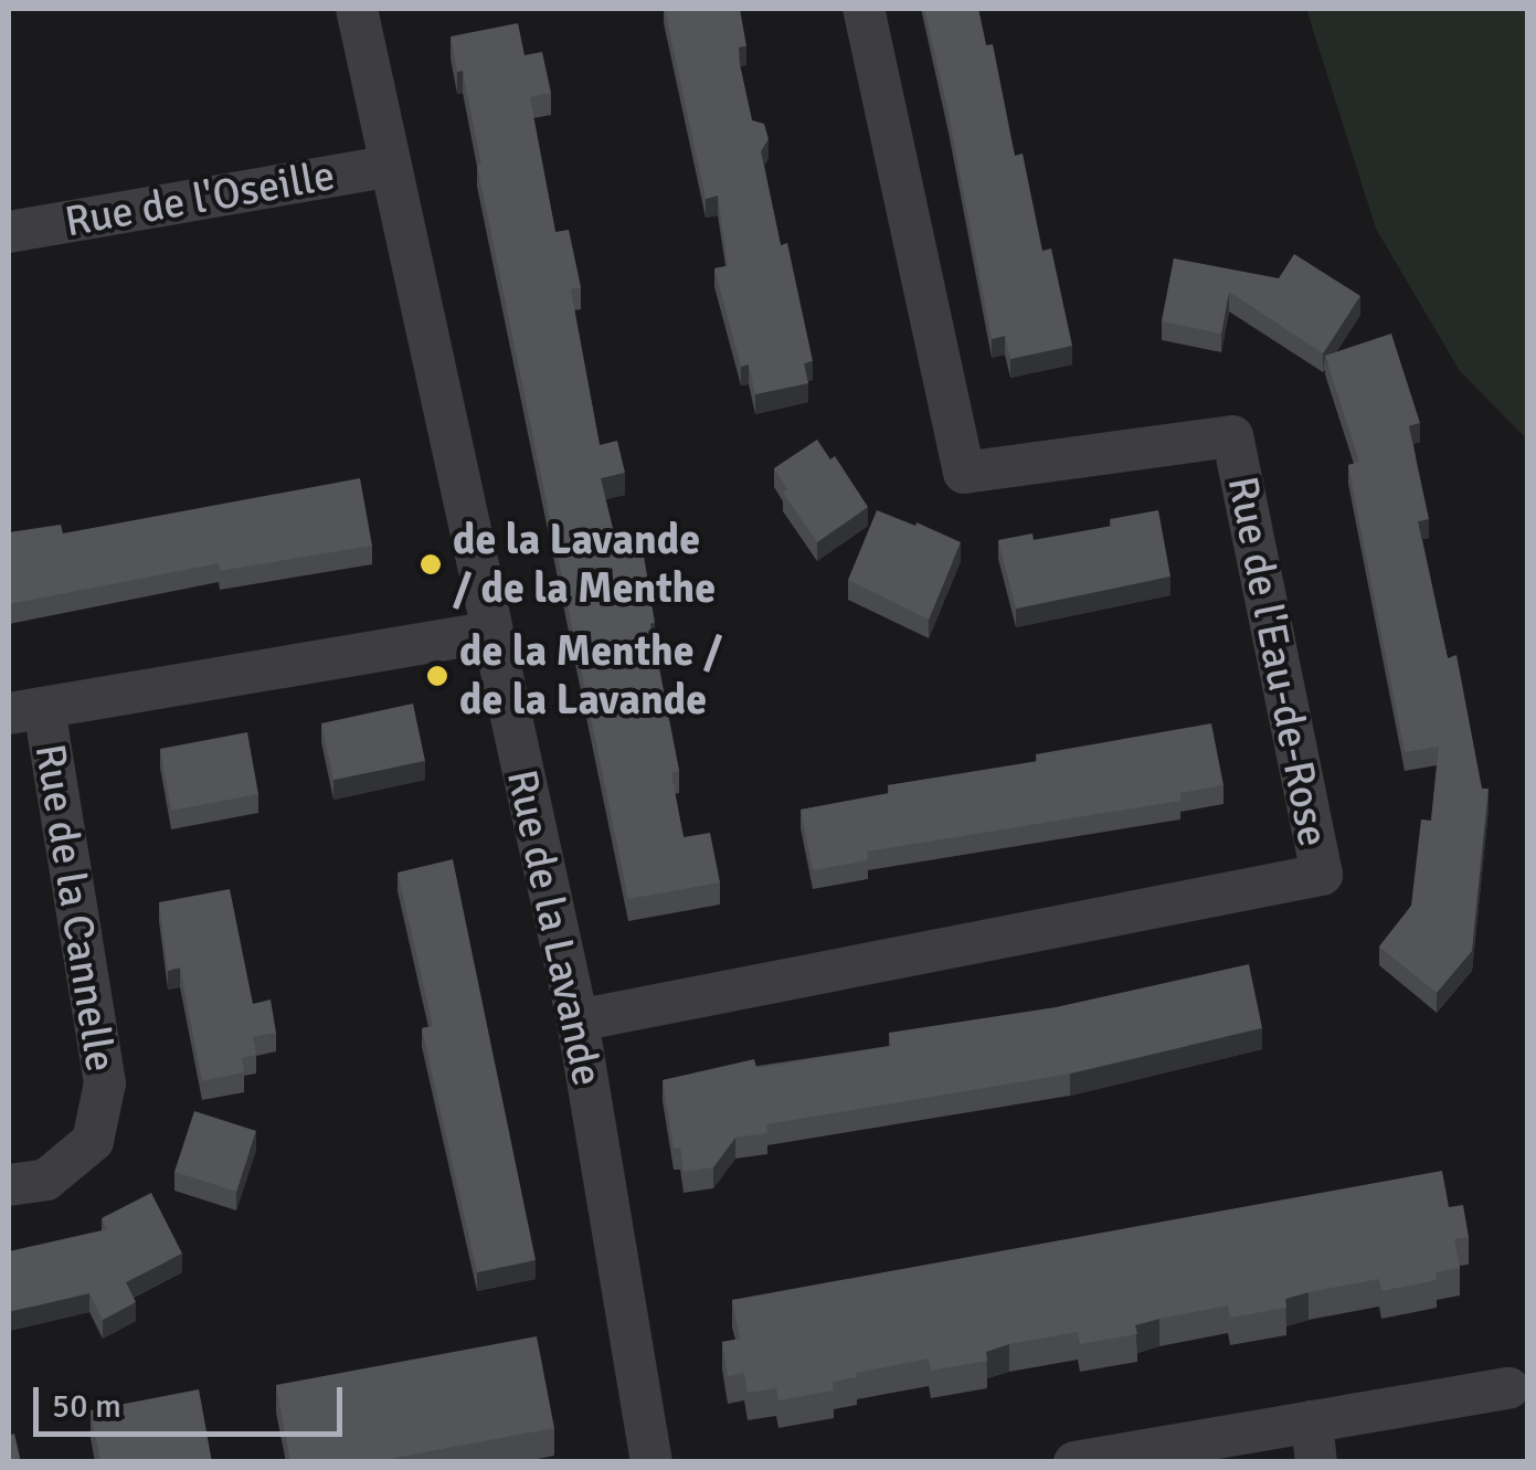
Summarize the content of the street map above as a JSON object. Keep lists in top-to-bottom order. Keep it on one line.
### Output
{"streets":{"street":["Rue de l'Oseille","Rue de l'Eau-de-Rose","Rue de la Cannelle","Rue de la Lavande"]},"crossings":[["Rue de l'Oseille","Rue de la Lavande"],["Rue de l'Eau-de-Rose","Rue de la Lavande"]],"places":["de la Lavande / de la Menthe","de la Menthe / de la Lavande"],"scale_bar":"50 m"}
